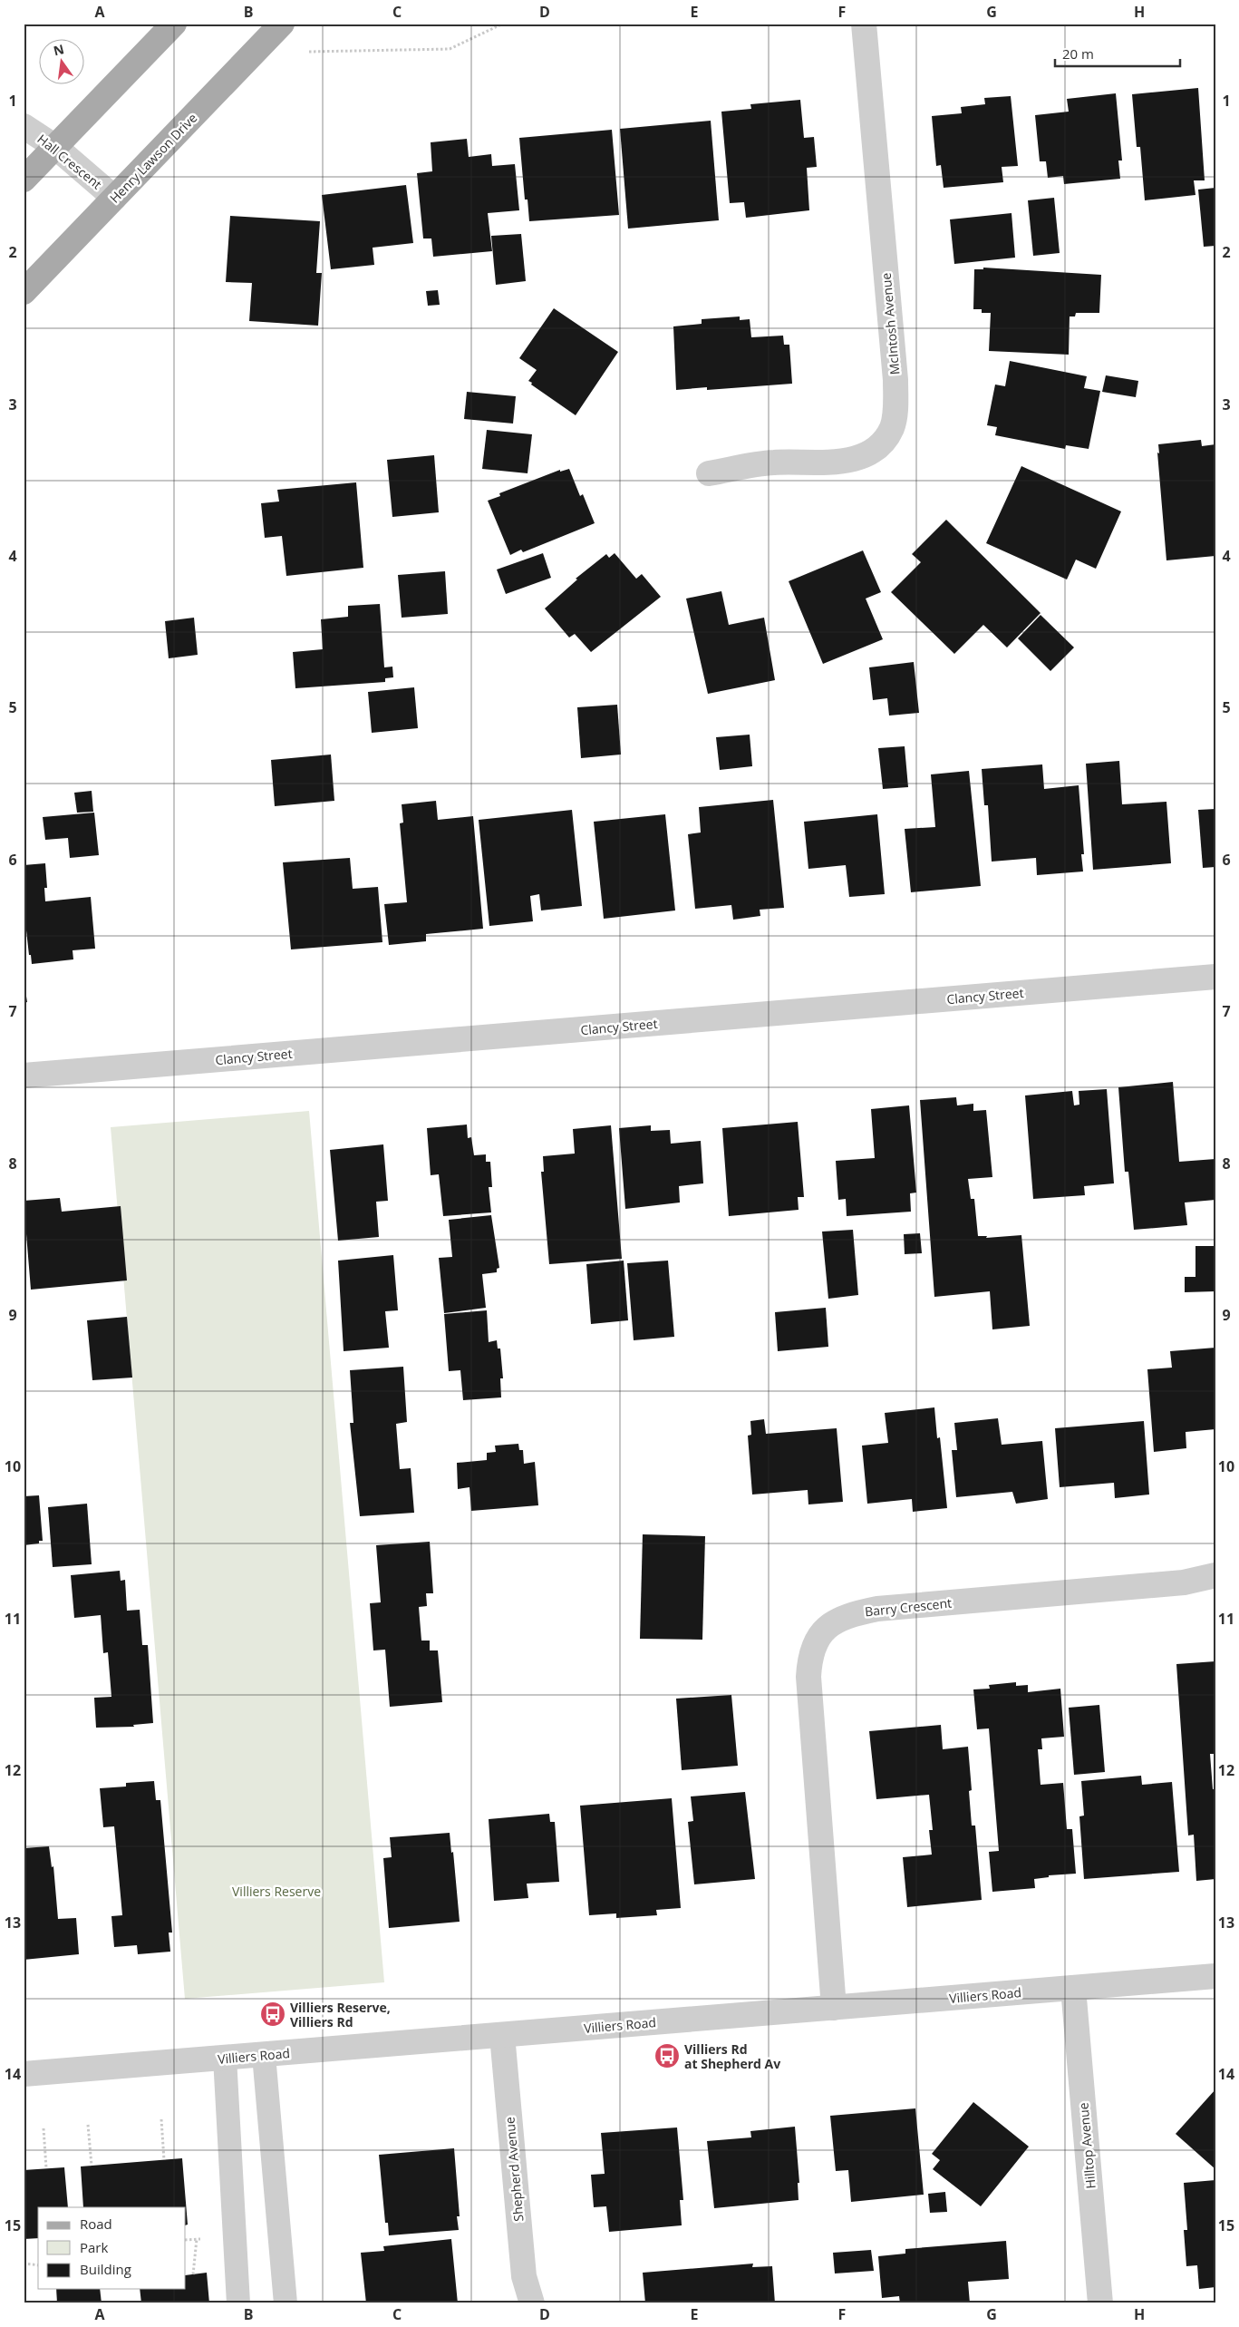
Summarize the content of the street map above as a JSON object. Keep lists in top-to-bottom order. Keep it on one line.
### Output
{"streets":{"main road":["Henry Lawson Drive"],"street":["Hall Crescent","McIntosh Avenue","Clancy Street","Barry Crescent","Villiers Road","Hilltop Avenue","Shepherd Avenue"]},"crossings":[["Henry Lawson Drive","Hall Crescent"],["Barry Crescent","Villiers Road"],["Villiers Road","Hilltop Avenue"],["Villiers Road","Shepherd Avenue"]],"parks":["Villiers Reserve"],"places":{"bus stop":["Villiers Reserve, Villiers Rd","Villiers Rd at Shepherd Av"]},"legend":["Road","Park","Building"],"scale_bar":"20 m","north":"top","grid":{"columns":["A","B","C","D","E","F","G","H"],"rows":["1","2","3","4","5","6","7","8","9","10","11","12","13","14","15"]}}
